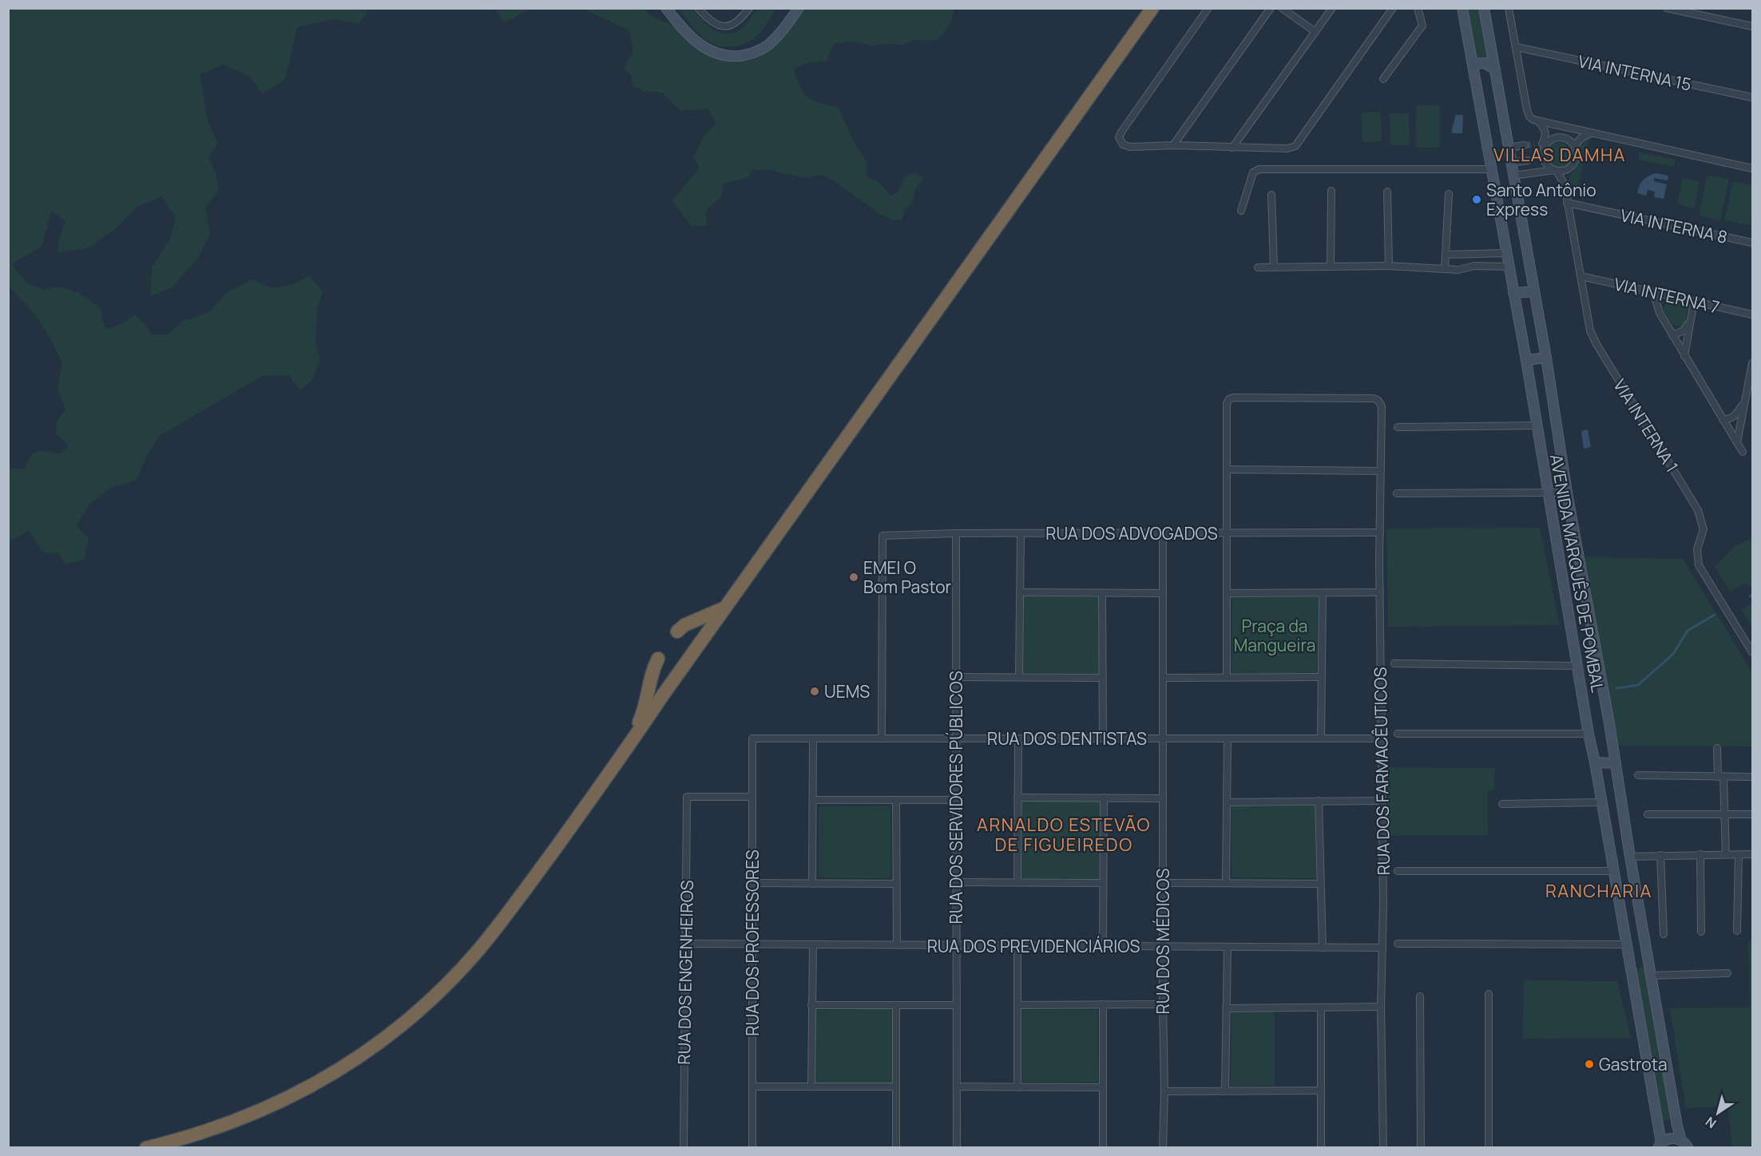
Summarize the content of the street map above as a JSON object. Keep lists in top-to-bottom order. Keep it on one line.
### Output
{"streets":{"main road":["AVENIDA MARQUÊS DE POMBAL"],"street":["VIA INTERNA 15","VIA INTERNA 8","VIA INTERNA 7","VIA INTERNA 1","RUA DOS ADVOGADOS","RUA DOS DENTISTAS","RUA DOS FARMACÊUTICOS","RUA DOS SERVIDORES PÚBLICOS","RUA DOS MÉDICOS","RUA DOS PROFESSORES","RUA DOS PREVIDENCIÁRIOS","RUA DOS ENGENHEIROS"]},"crossings":[["VIA INTERNA 8","VIA INTERNA 1"],["VIA INTERNA 7","VIA INTERNA 1"],["RUA DOS ADVOGADOS","RUA DOS DENTISTAS"],["RUA DOS ADVOGADOS","RUA DOS FARMACÊUTICOS"],["RUA DOS ADVOGADOS","RUA DOS SERVIDORES PÚBLICOS"],["RUA DOS ADVOGADOS","RUA DOS MÉDICOS"],["RUA DOS DENTISTAS","RUA DOS FARMACÊUTICOS"],["RUA DOS DENTISTAS","RUA DOS SERVIDORES PÚBLICOS"],["RUA DOS DENTISTAS","RUA DOS MÉDICOS"],["RUA DOS DENTISTAS","RUA DOS PROFESSORES"],["RUA DOS FARMACÊUTICOS","RUA DOS PREVIDENCIÁRIOS"],["RUA DOS SERVIDORES PÚBLICOS","RUA DOS PREVIDENCIÁRIOS"],["RUA DOS MÉDICOS","RUA DOS PREVIDENCIÁRIOS"],["RUA DOS PROFESSORES","RUA DOS PREVIDENCIÁRIOS"],["RUA DOS PROFESSORES","RUA DOS ENGENHEIROS"],["RUA DOS PREVIDENCIÁRIOS","RUA DOS ENGENHEIROS"]],"districts":["VILLAS DAMHA","ARNALDO ESTEVÃO DE FIGUEIREDO","RANCHARIA"],"parks":["Praça da Mangueira"],"places":["Santo Antônio Express","EMEI O Bom Pastor","UEMS","Gastrota"],"north":"bottom left"}
